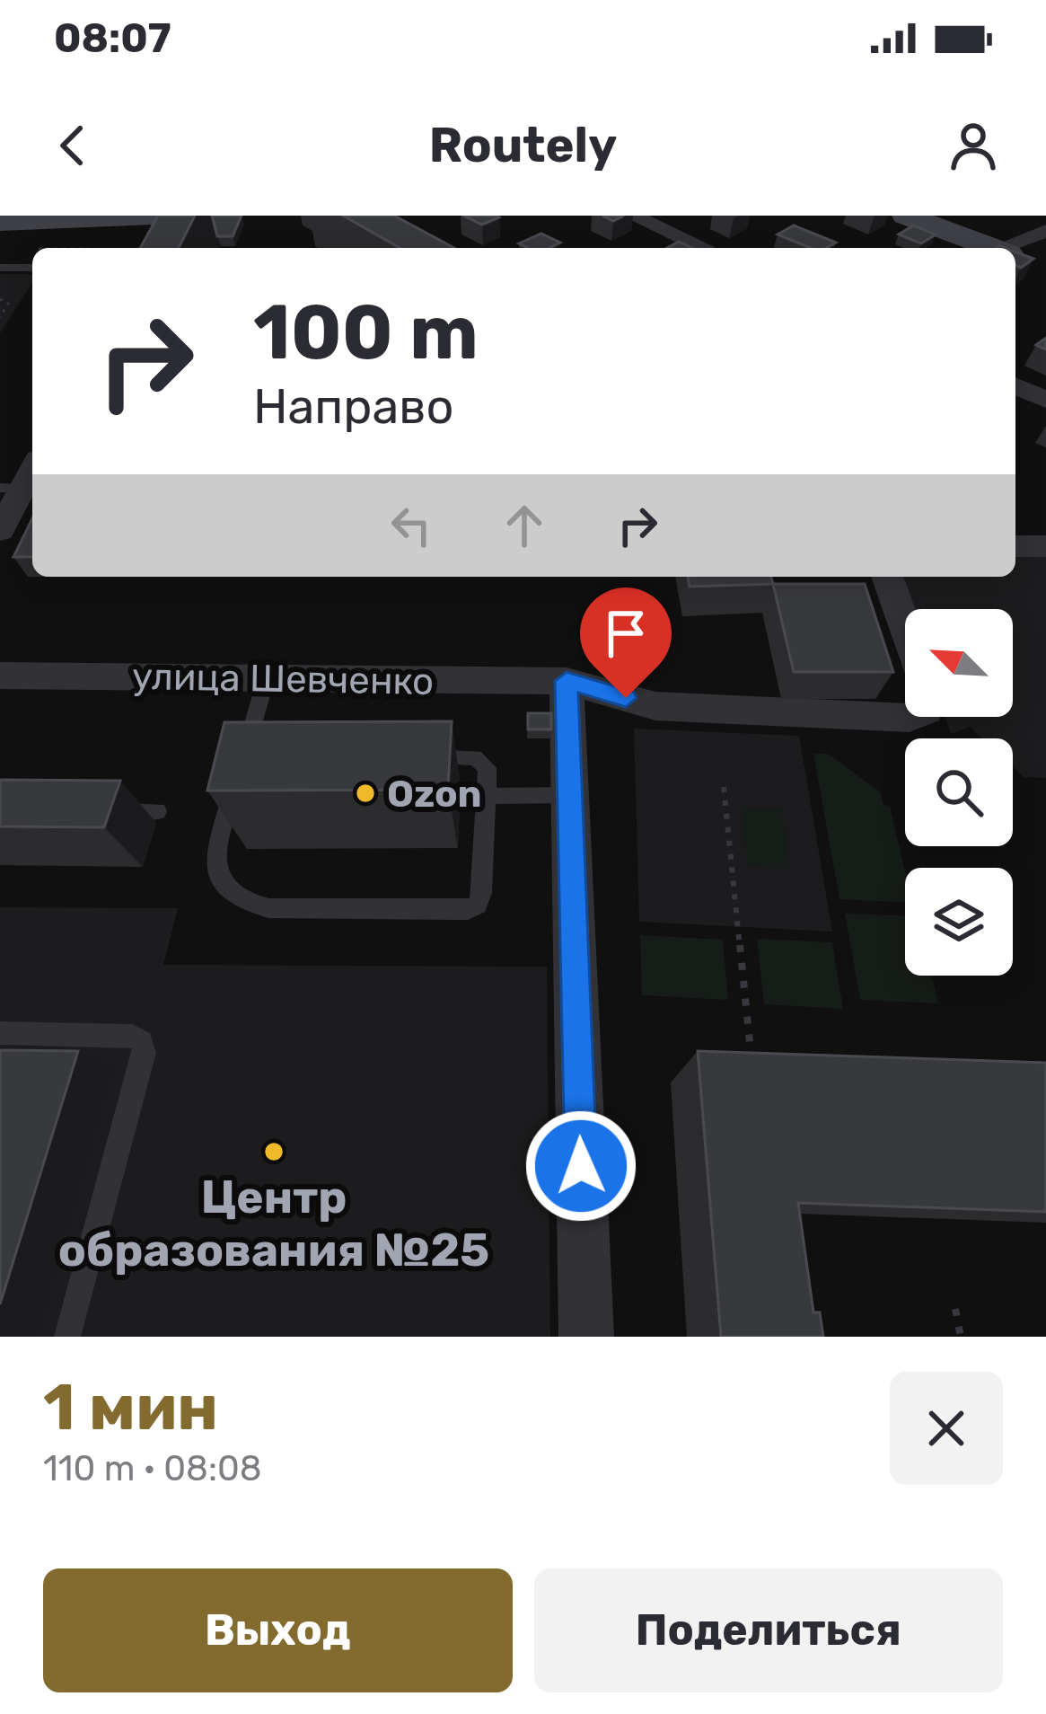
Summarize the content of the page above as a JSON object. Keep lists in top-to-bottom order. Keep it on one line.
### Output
{"streets":{"street":["улица Шевченко"]},"places":["Ozon","Центр образования №25"],"north":"top left","page":{"status":"08:07","header":"Routely","turn":["100 m","Направо"],"heading":["1 мин","110 m · 08:08"],"buttons":["Выход","Поделиться"]}}
